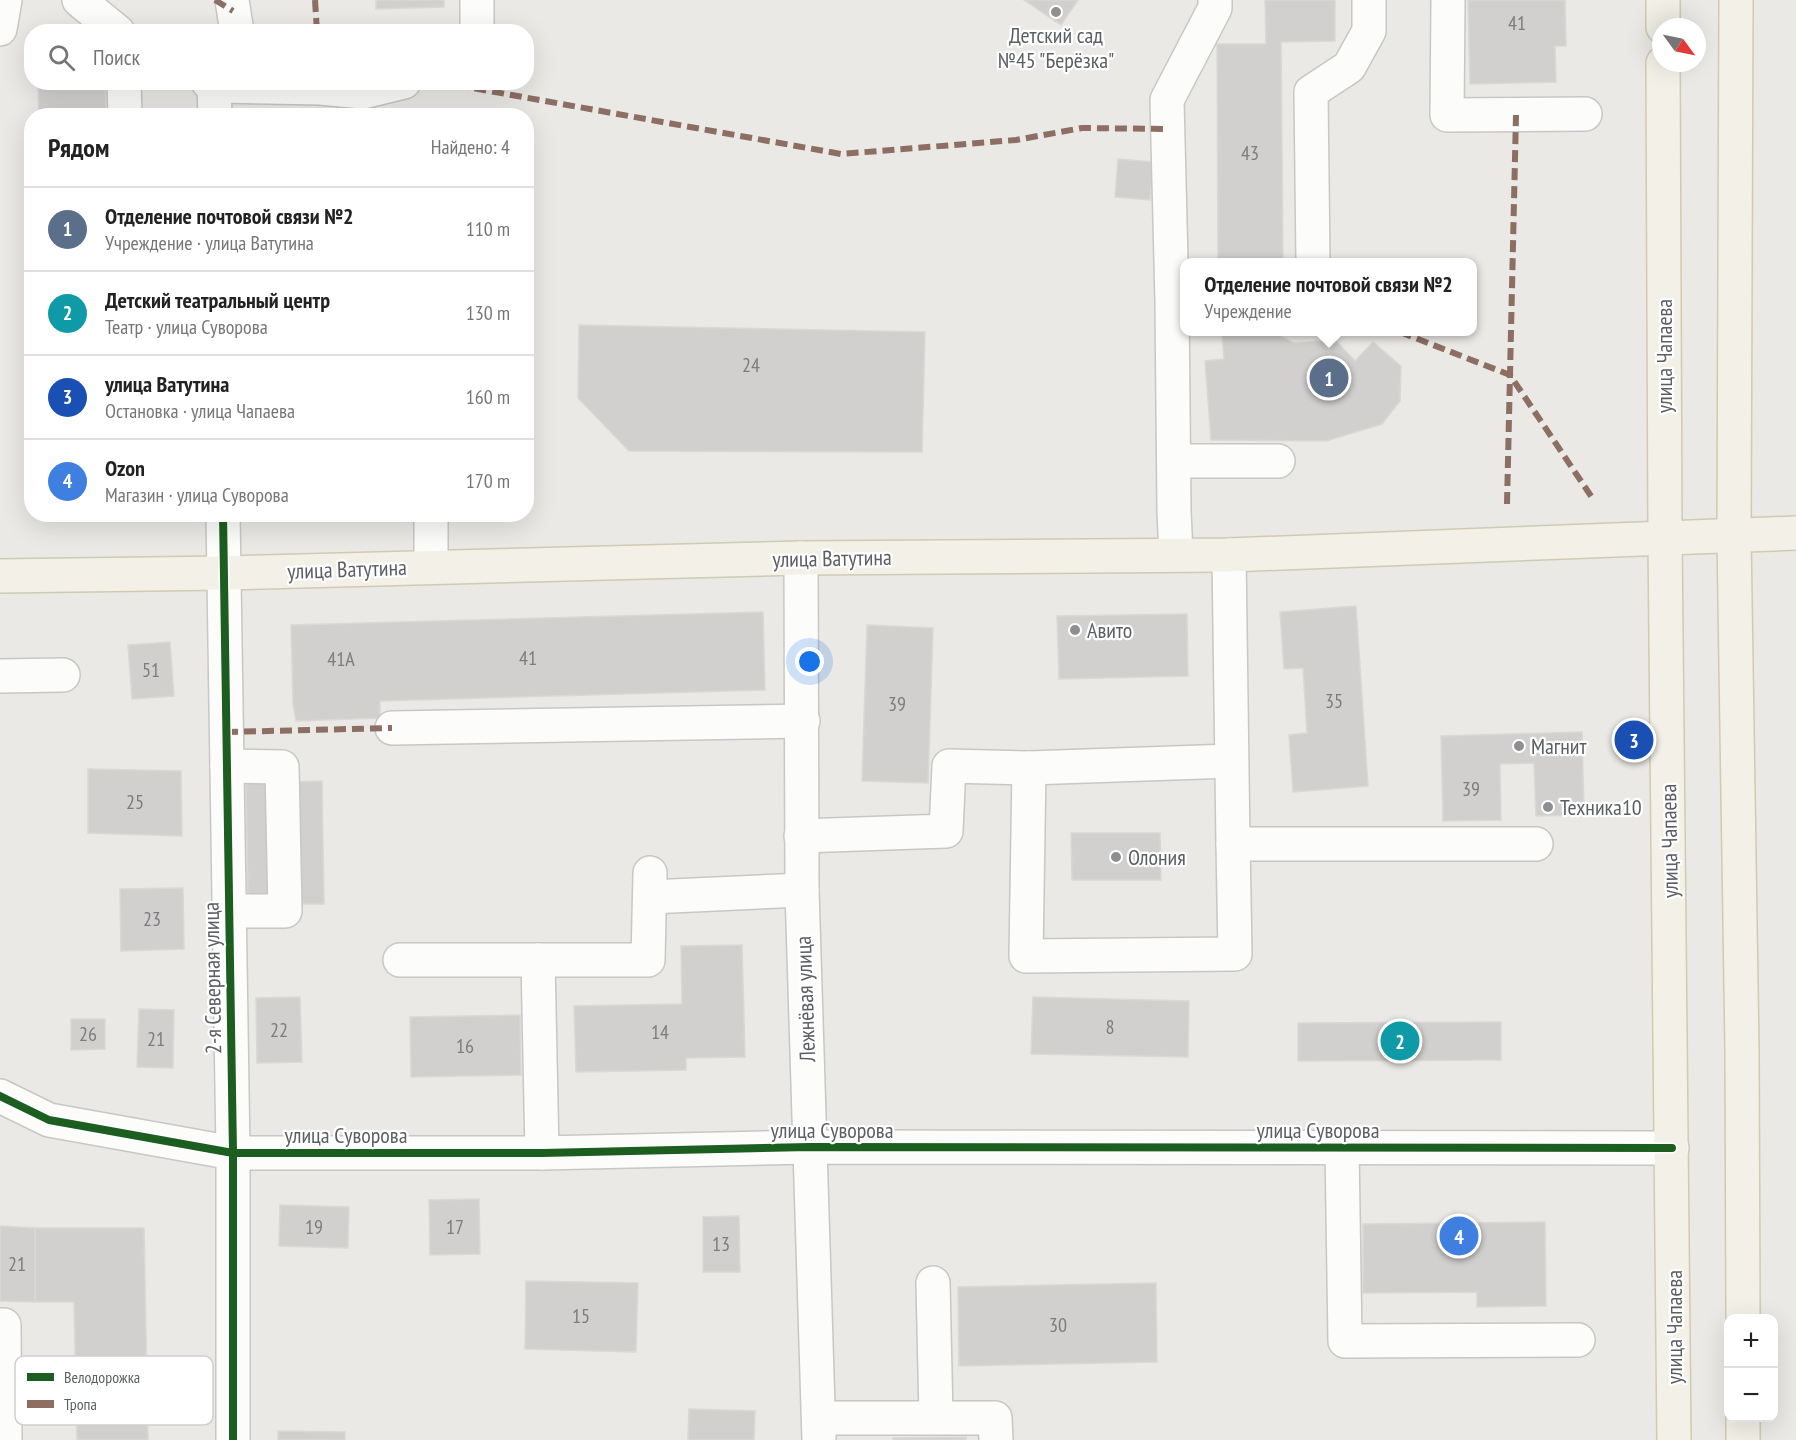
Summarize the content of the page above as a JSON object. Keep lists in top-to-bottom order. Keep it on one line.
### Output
{"streets":{"main road":["улица Чапаева","улица Ватутина"],"street":["2-я Северная улица","Лежнёвая улица","улица Суворова"]},"crossings":[["улица Чапаева","улица Ватутина"],["улица Чапаева","улица Суворова"],["улица Ватутина","2-я Северная улица"],["улица Ватутина","Лежнёвая улица"],["2-я Северная улица","улица Суворова"],["Лежнёвая улица","улица Суворова"]],"places":["Детский сад №45 \"Берёзка\"","Авито","Магнит","Техника10","Олония"],"house_numbers":["41","43","24","41","41А","51","35","39","39","25","23","8","22","14","26","21","16","19","17","13","21","15","30"],"legend":["Велодорожка","Тропа"],"north":"bottom right","page":{"search":"Поиск","heading":["Рядом","Найдено: 4"],"list":[{"mark":"1","name":"Отделение почтовой связи №2","note":"Учреждение · улица Ватутина","value":"110 m"},{"mark":"2","name":"Детский театральный центр","note":"Театр · улица Суворова","value":"130 m"},{"mark":"3","name":"улица Ватутина","note":"Остановка · улица Чапаева","value":"160 m"},{"mark":"4","name":"Ozon","note":"Магазин · улица Суворова","value":"170 m"}],"popup":["Отделение почтовой связи №2","Учреждение"],"pins":["1","3","2","4"],"map_buttons":["+","−"]}}
